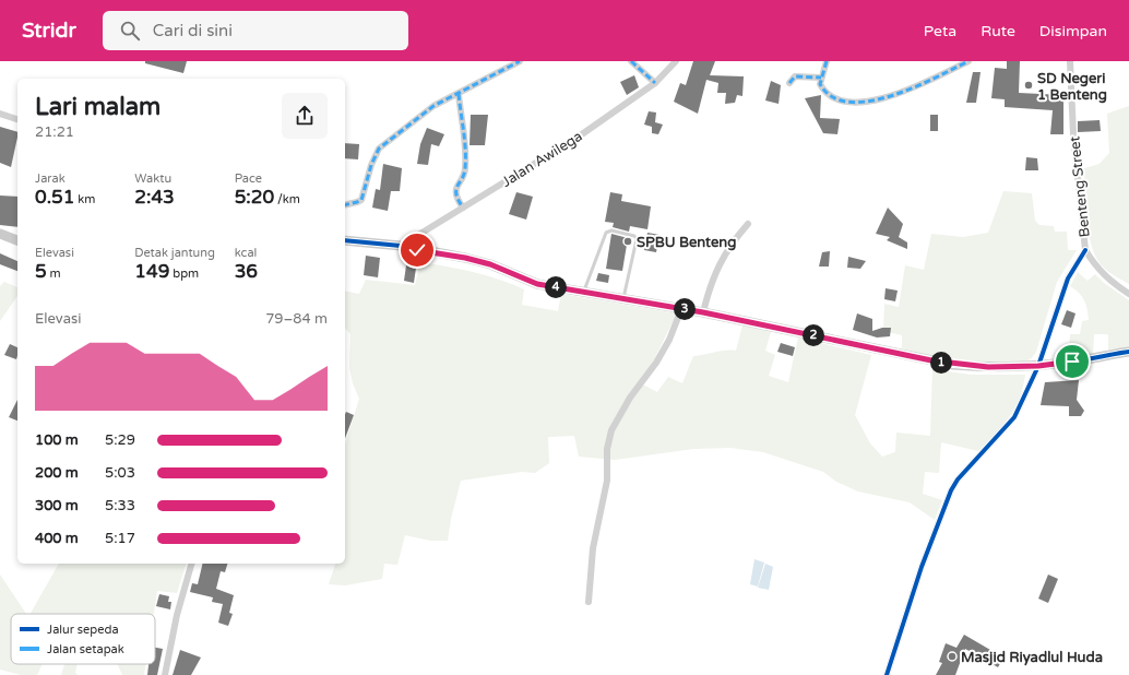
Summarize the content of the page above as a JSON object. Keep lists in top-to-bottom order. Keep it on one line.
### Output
{"streets":{"street":["Jalan Awilega","Benteng Street"]},"places":["SD Negeri 1 Benteng","SPBU Benteng","Masjid Riyadlul Huda"],"legend":["Jalur sepeda","Jalan setapak"],"page":{"header":"Stridr","search":"Cari di sini","nav":["Peta","Rute","Disimpan"],"heading":["Lari malam","21:21"],"stats":[["Jarak","0.51 km"],["Waktu","2:43"],["Pace","5:20 /km"],["Elevasi","5 m"],["Detak jantung","149 bpm"],["kcal","36"]],"pins":["4","3","2","1"],"chart":["Elevasi","79–84 m"],"list":[{"name":"100 m","note":"5:29"},{"name":"200 m","note":"5:03"},{"name":"300 m","note":"5:33"},{"name":"400 m","note":"5:17"}]}}
